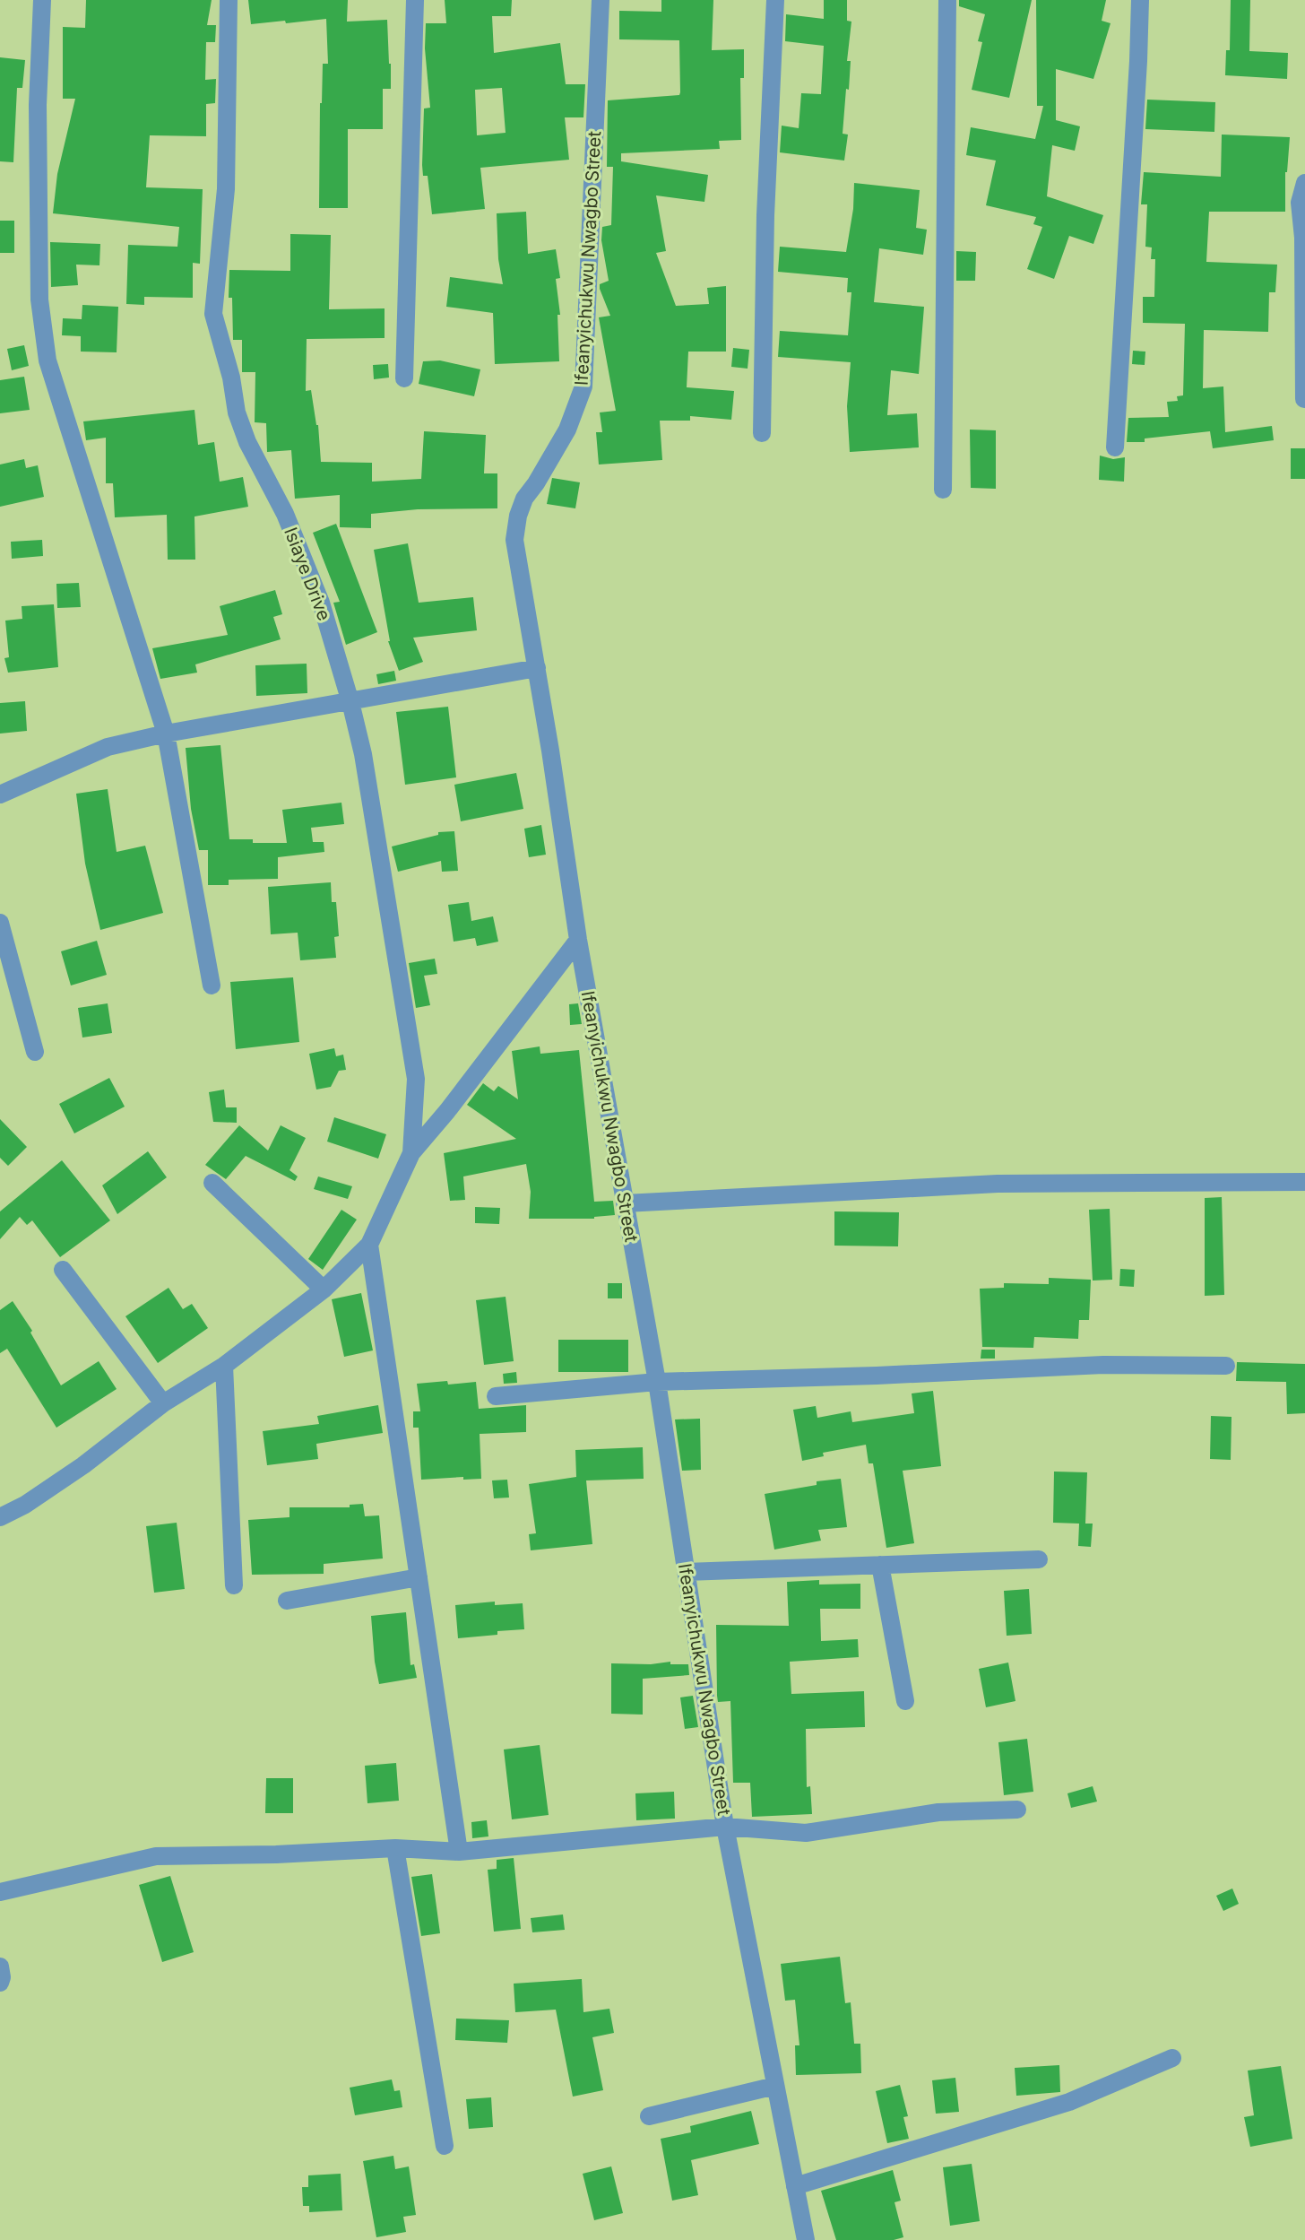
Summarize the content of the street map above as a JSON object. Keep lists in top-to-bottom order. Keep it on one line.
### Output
{"streets":{"street":["Ifeanyichukwu Nwagbo Street","Isiaye Drive"]}}
